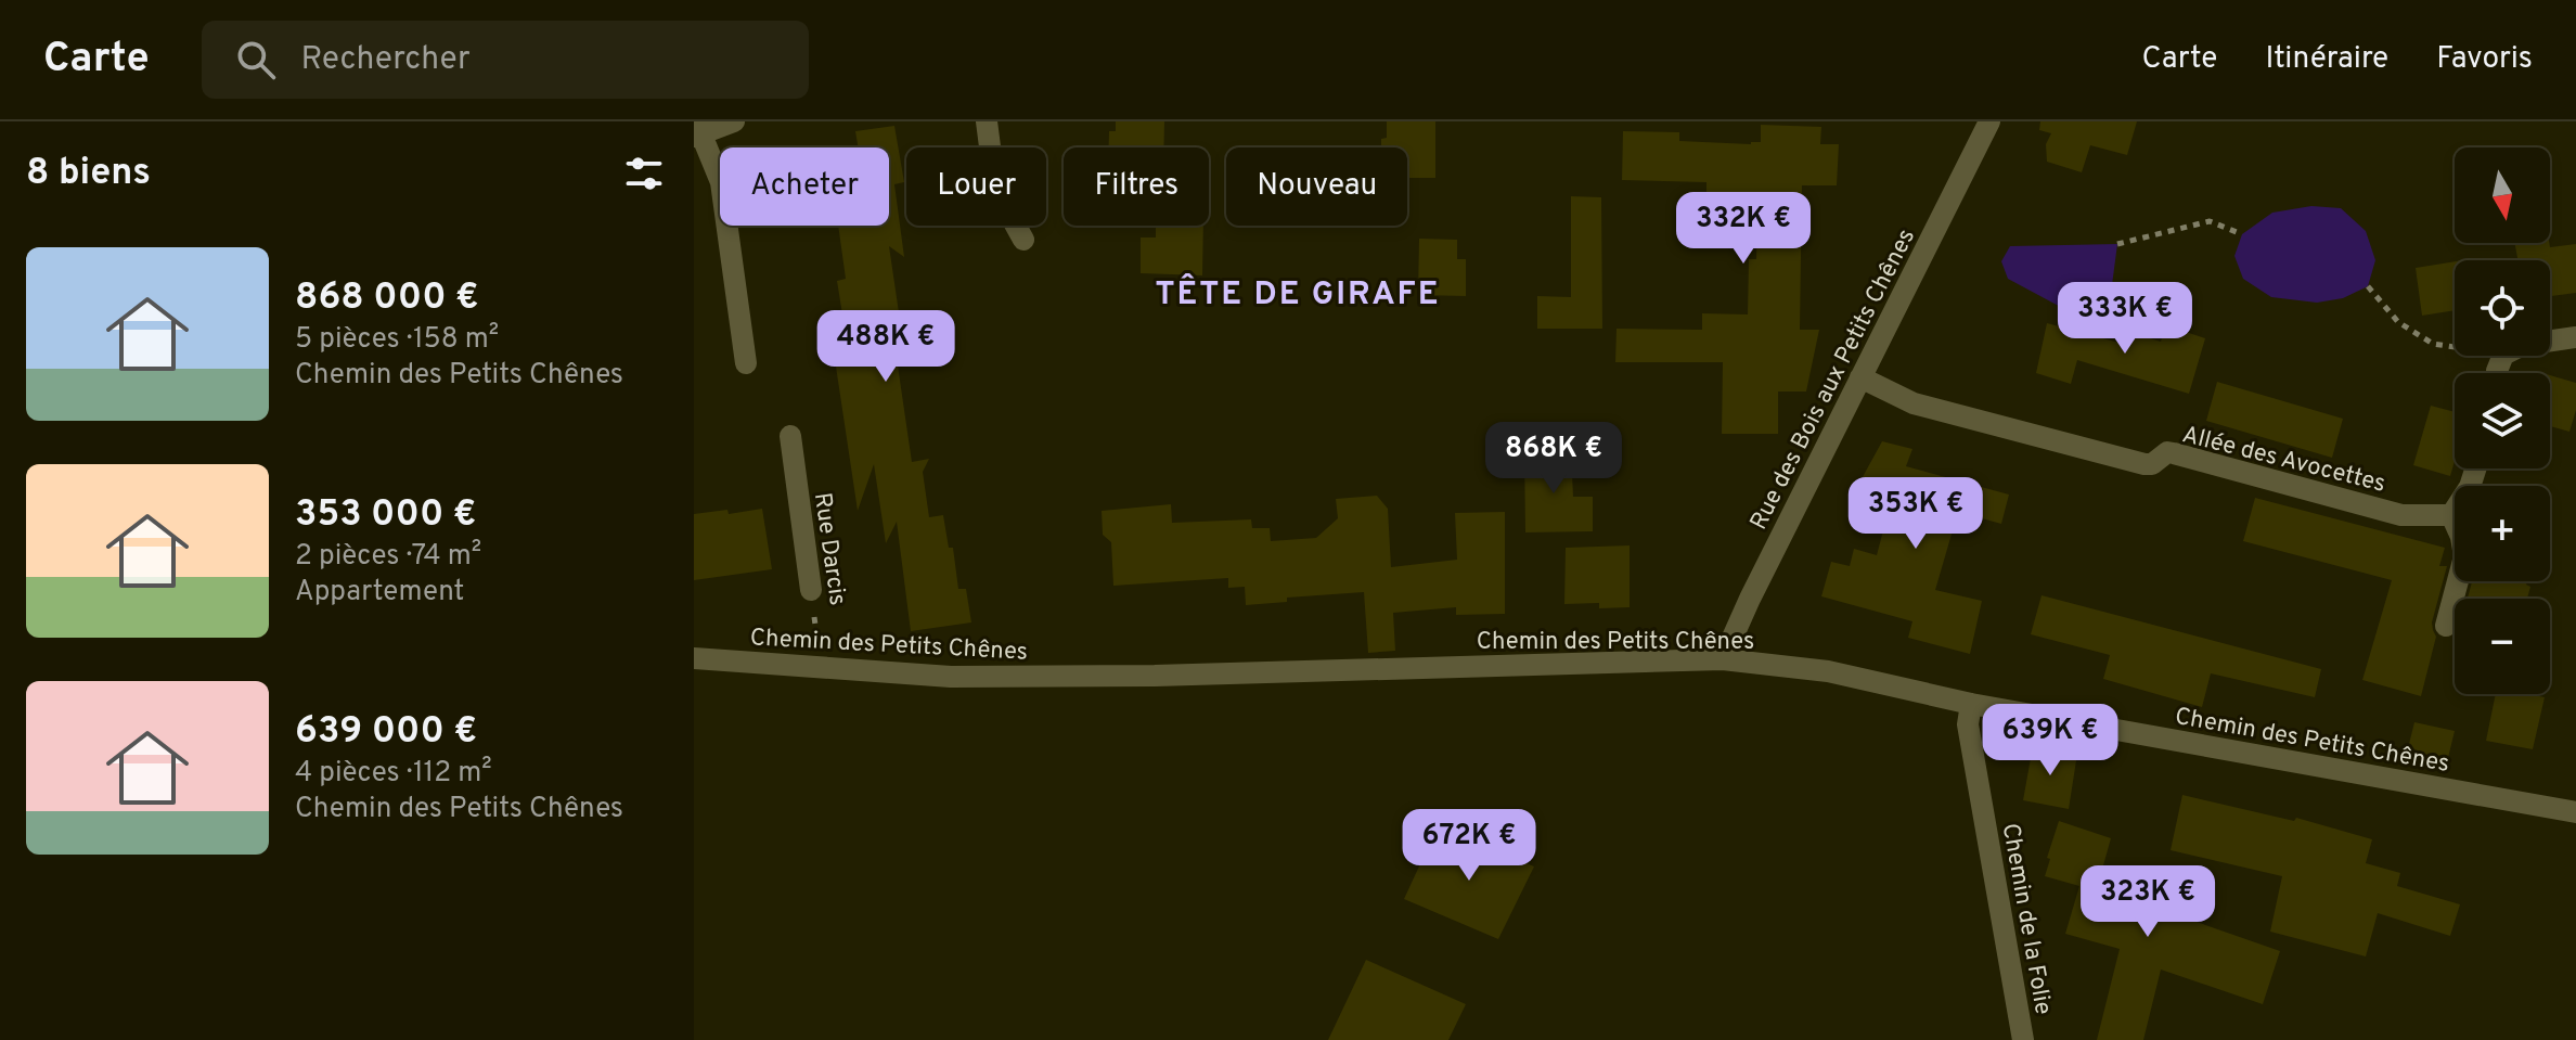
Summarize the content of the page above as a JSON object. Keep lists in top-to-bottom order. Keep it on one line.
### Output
{"streets":{"street":["Rue des Bois aux Petits Chênes","Allée des Avocettes","Rue Darcis","Chemin des Petits Chênes","Chemin de la Folie"]},"crossings":[["Rue des Bois aux Petits Chênes","Allée des Avocettes"],["Rue des Bois aux Petits Chênes","Chemin des Petits Chênes"],["Rue Darcis","Chemin des Petits Chênes"],["Chemin des Petits Chênes","Chemin de la Folie"]],"districts":["TÊTE DE GIRAFE"],"north":"bottom","page":{"header":"Carte","search":"Rechercher","nav":["Carte","Itinéraire","Favoris"],"heading":"8 biens","map_buttons":["+","−"],"chip":["Acheter","Louer","Filtres","Nouveau"],"price":["332K €","333K €","488K €","868K €","353K €","639K €","672K €","323K €"],"list":[{"name":"868 000 €","note":"5 pièces · 158 m² · Chemin des Petits Chênes"},{"name":"353 000 €","note":"2 pièces · 74 m² · Appartement"},{"name":"639 000 €","note":"4 pièces · 112 m² · Chemin des Petits Chênes"}]}}
